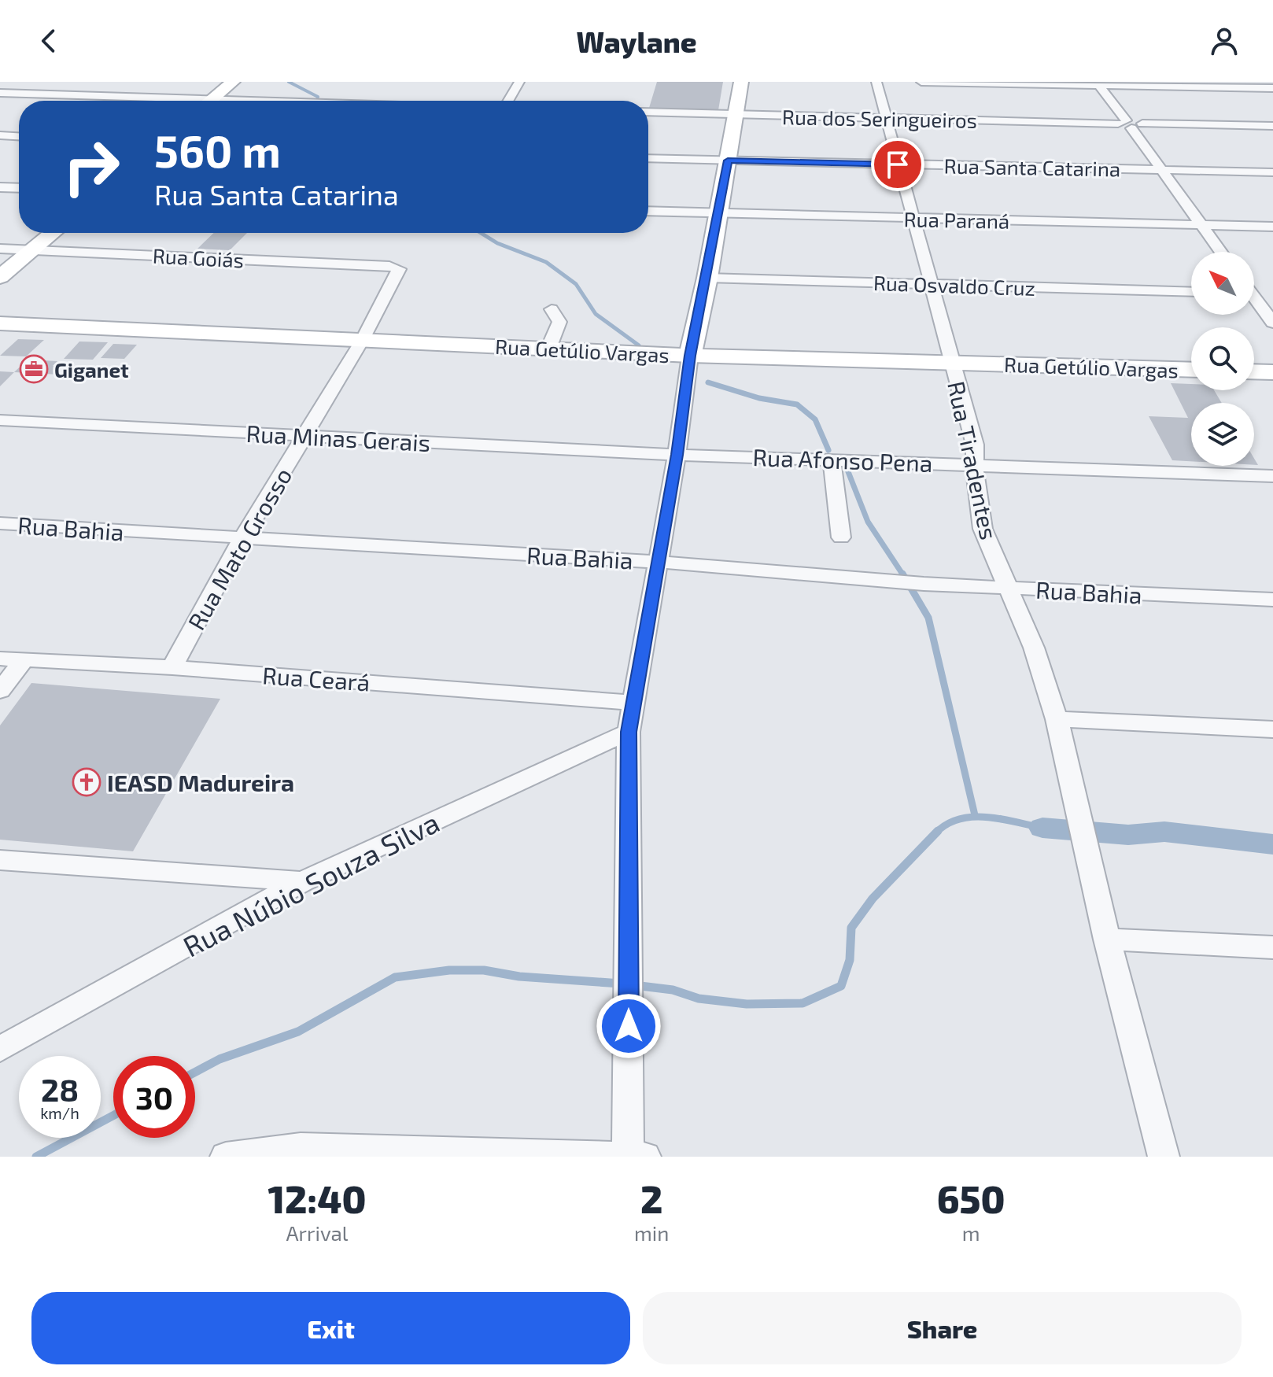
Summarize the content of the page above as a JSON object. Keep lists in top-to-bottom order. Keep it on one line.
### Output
{"streets":{"street":["Rua dos Seringueiros","Rua Santa Catarina","Rua Paraná","Rua Goiás","Rua Osvaldo Cruz","Rua Getúlio Vargas","Rua Minas Gerais","Rua Afonso Pena","Rua Tiradentes","Rua Bahia","Rua Mato Grosso","Rua Ceará","Rua Núbio Souza Silva"]},"crossings":[["Rua dos Seringueiros","Rua Tiradentes"],["Rua Santa Catarina","Rua Tiradentes"],["Rua Paraná","Rua Tiradentes"],["Rua Goiás","Rua Mato Grosso"],["Rua Osvaldo Cruz","Rua Tiradentes"],["Rua Getúlio Vargas","Rua Tiradentes"],["Rua Getúlio Vargas","Rua Mato Grosso"],["Rua Minas Gerais","Rua Afonso Pena"],["Rua Minas Gerais","Rua Mato Grosso"],["Rua Afonso Pena","Rua Tiradentes"],["Rua Tiradentes","Rua Bahia"],["Rua Bahia","Rua Mato Grosso"],["Rua Mato Grosso","Rua Ceará"]],"places":{"office":["Giganet"],"church":["IEASD Madureira"]},"north":"top left","page":{"header":"Waylane","turn":["560 m","Rua Santa Catarina"],"speed":"28 km/h","limit":"30","eta":["12:40","Arrival","2","min","650","m"],"buttons":["Exit","Share"]}}
